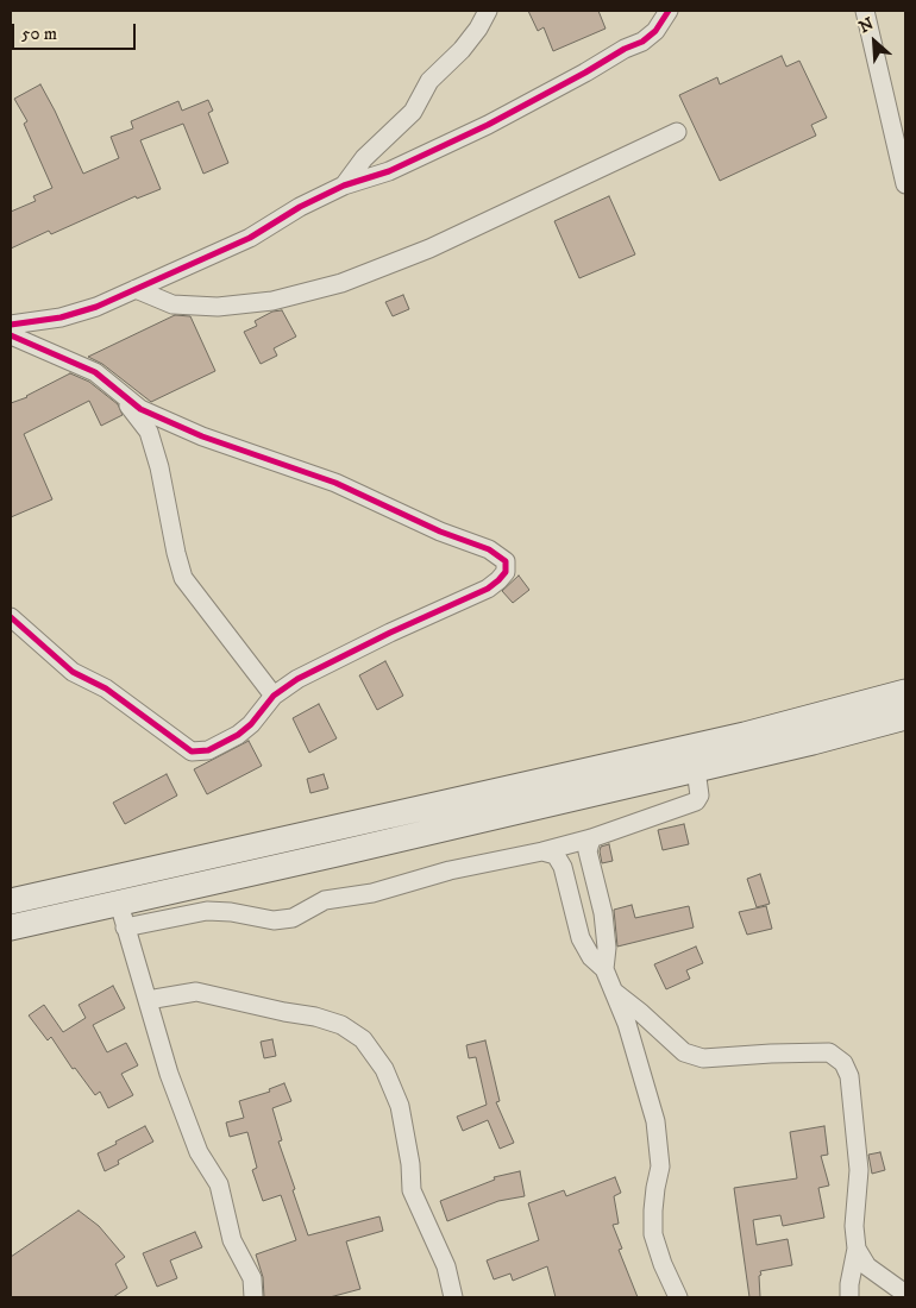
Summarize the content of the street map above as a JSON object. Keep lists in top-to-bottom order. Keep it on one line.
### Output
{"scale_bar":"50 m","north":"top left"}
